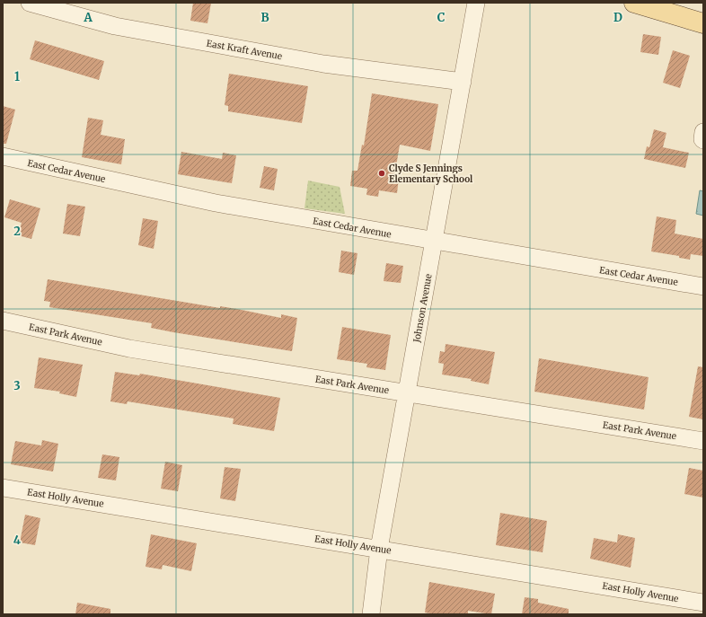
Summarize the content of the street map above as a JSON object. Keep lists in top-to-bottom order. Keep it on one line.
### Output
{"streets":{"street":["East Kraft Avenue","East Cedar Avenue","Johnson Avenue","East Park Avenue","East Holly Avenue"]},"crossings":[["East Kraft Avenue","Johnson Avenue"],["East Cedar Avenue","Johnson Avenue"],["Johnson Avenue","East Park Avenue"],["Johnson Avenue","East Holly Avenue"]],"places":["Clyde S Jennings Elementary School"],"grid":{"columns":["A","B","C","D"],"rows":["1","2","3","4"]}}
